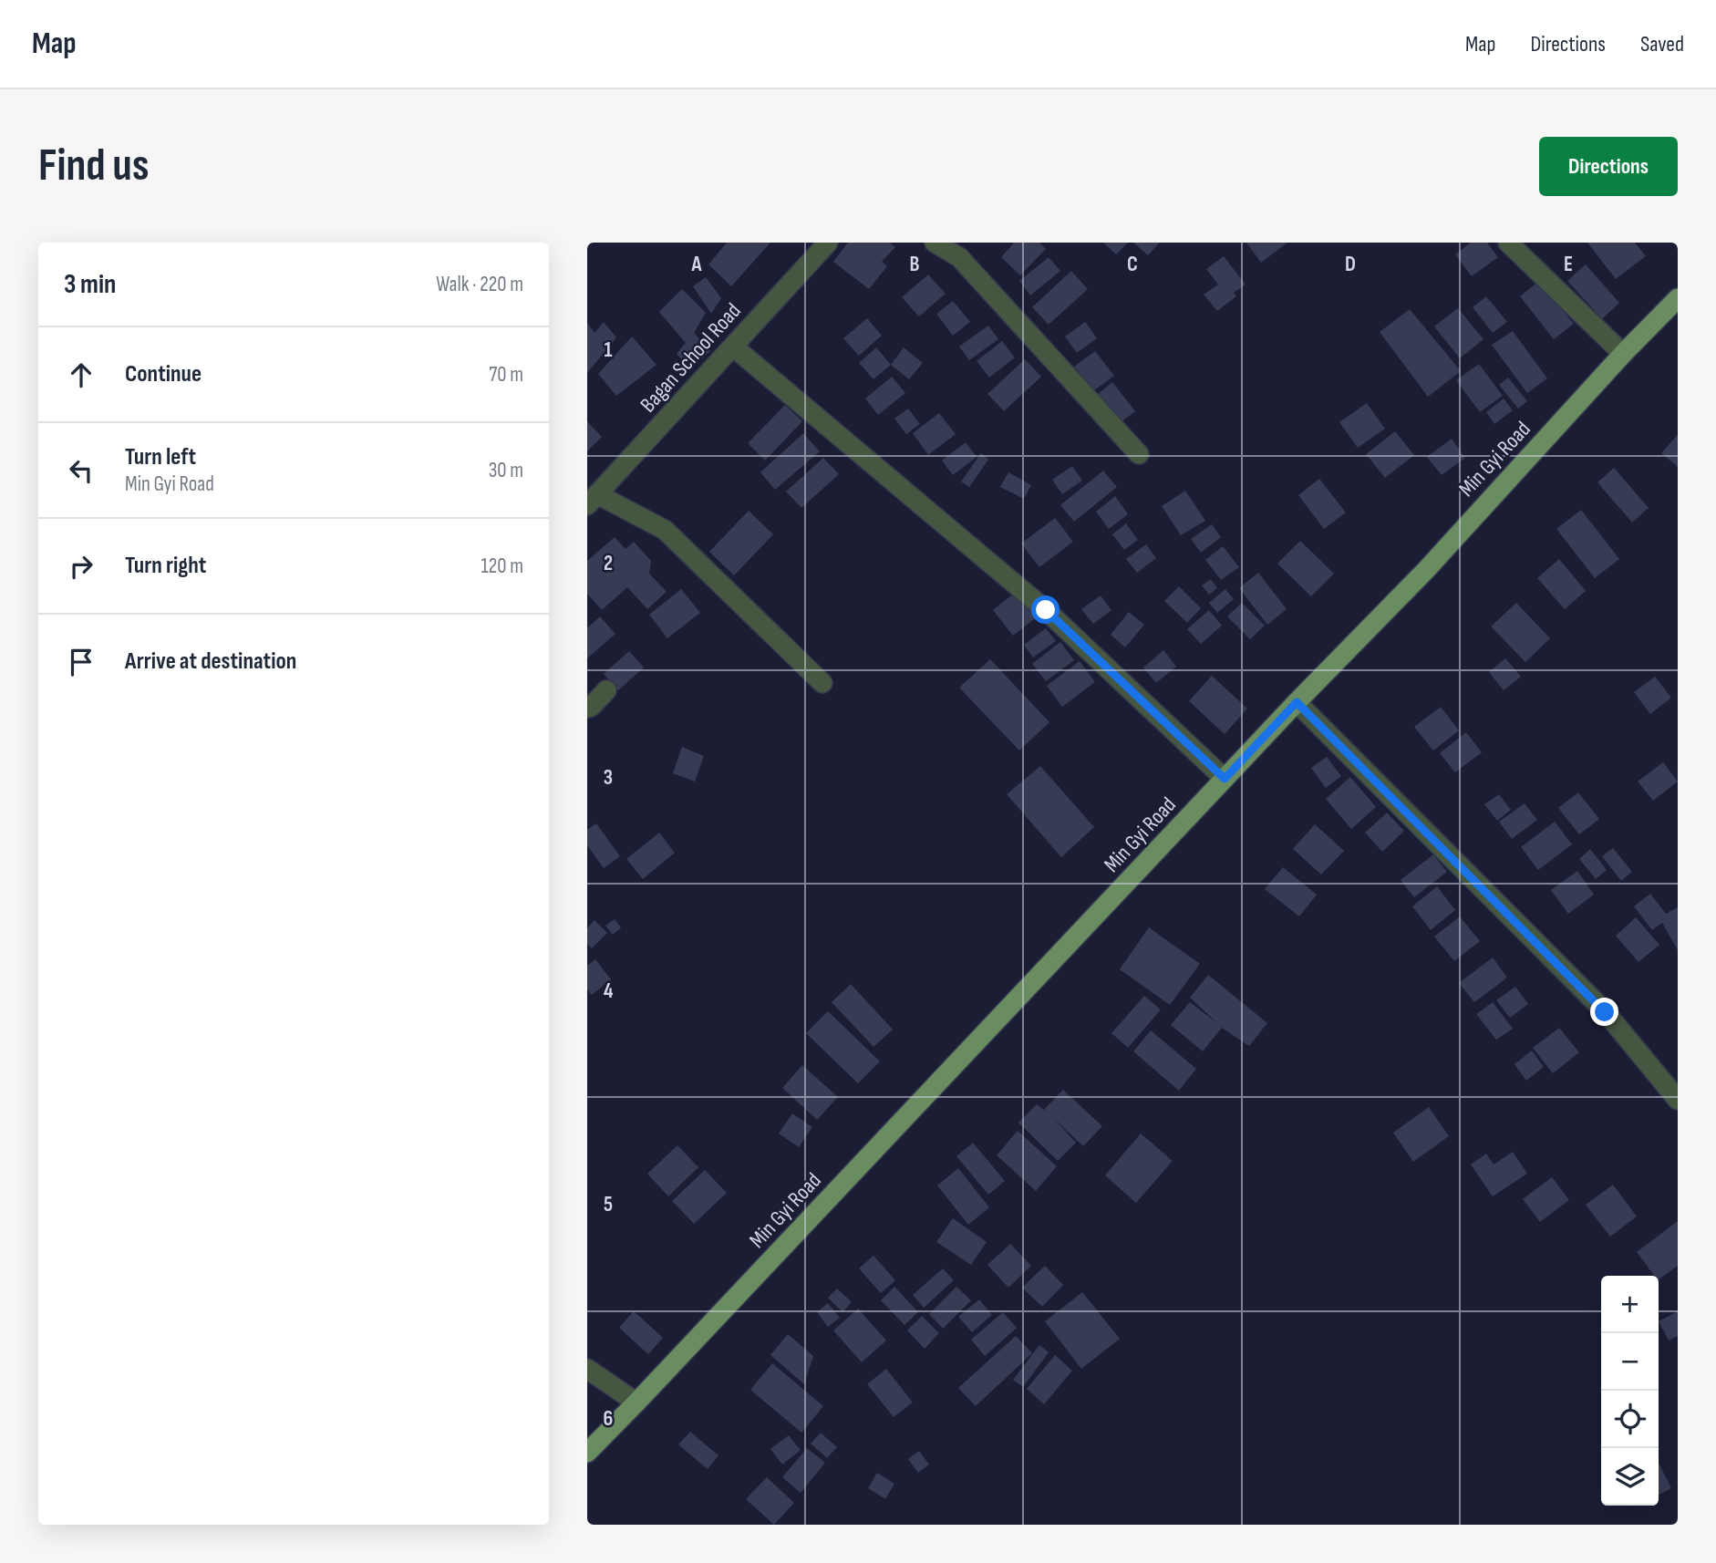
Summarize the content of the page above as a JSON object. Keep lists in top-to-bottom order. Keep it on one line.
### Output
{"streets":{"main road":["Min Gyi Road"],"street":["Bagan School Road"]},"page":{"header":"Map","nav":["Map","Directions","Saved"],"buttons":"Directions","title":"Find us","heading":["3 min","Walk · 220 m"],"list":[["Continue","70 m"],["Turn left","Min Gyi Road","30 m"],["Turn right","120 m"],"Arrive at destination"],"map_buttons":["+","−"]},"grid":{"columns":["A","B","C","D","E"],"rows":["1","2","3","4","5","6"]}}
